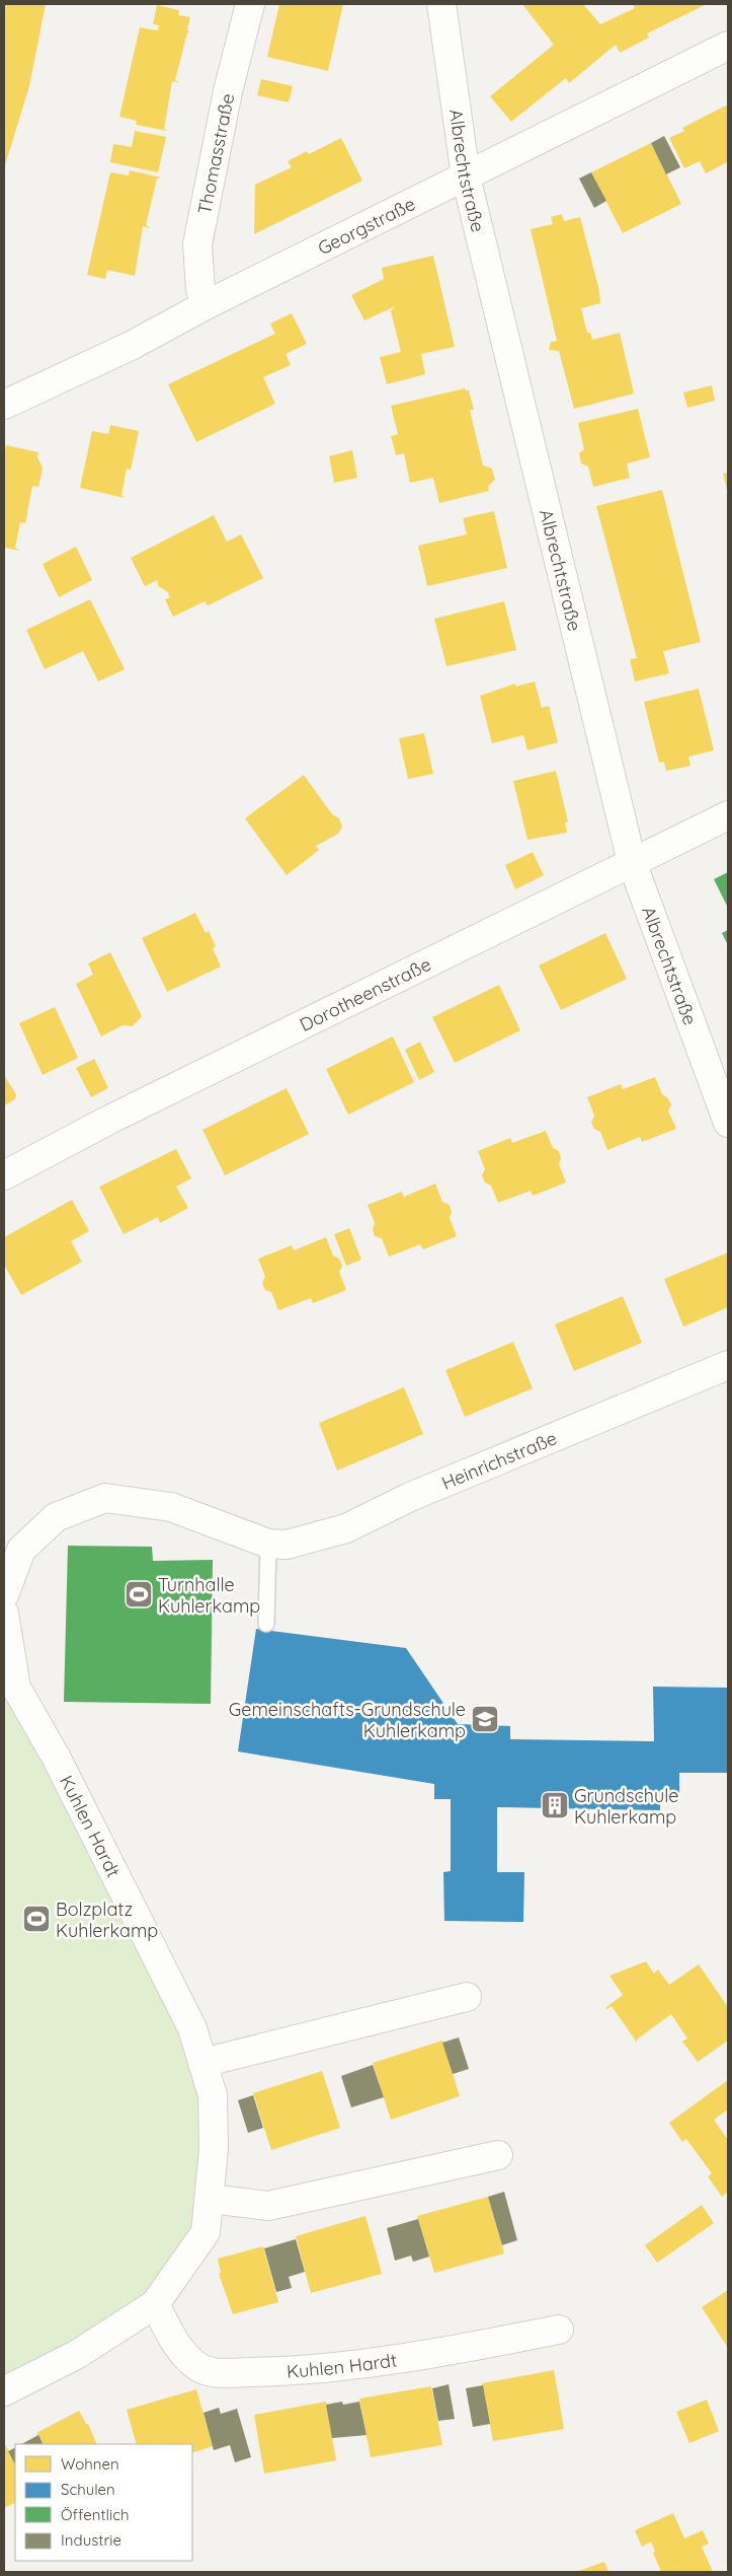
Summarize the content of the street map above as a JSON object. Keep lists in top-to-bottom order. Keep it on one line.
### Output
{"streets":{"street":["Thomasstraße","Albrechtstraße","Georgstraße","Dorotheenstraße","Heinrichstraße","Kuhlen Hardt"]},"crossings":[["Thomasstraße","Georgstraße"],["Albrechtstraße","Georgstraße"],["Albrechtstraße","Dorotheenstraße"]],"places":{"sports":["Turnhalle Kuhlerkamp","Bolzplatz Kuhlerkamp"],"school or university":["Gemeinschafts-Grundschule Kuhlerkamp"],"building":["Grundschule Kuhlerkamp"]},"legend":["Wohnen","Schulen","Öffentlich","Industrie"]}
